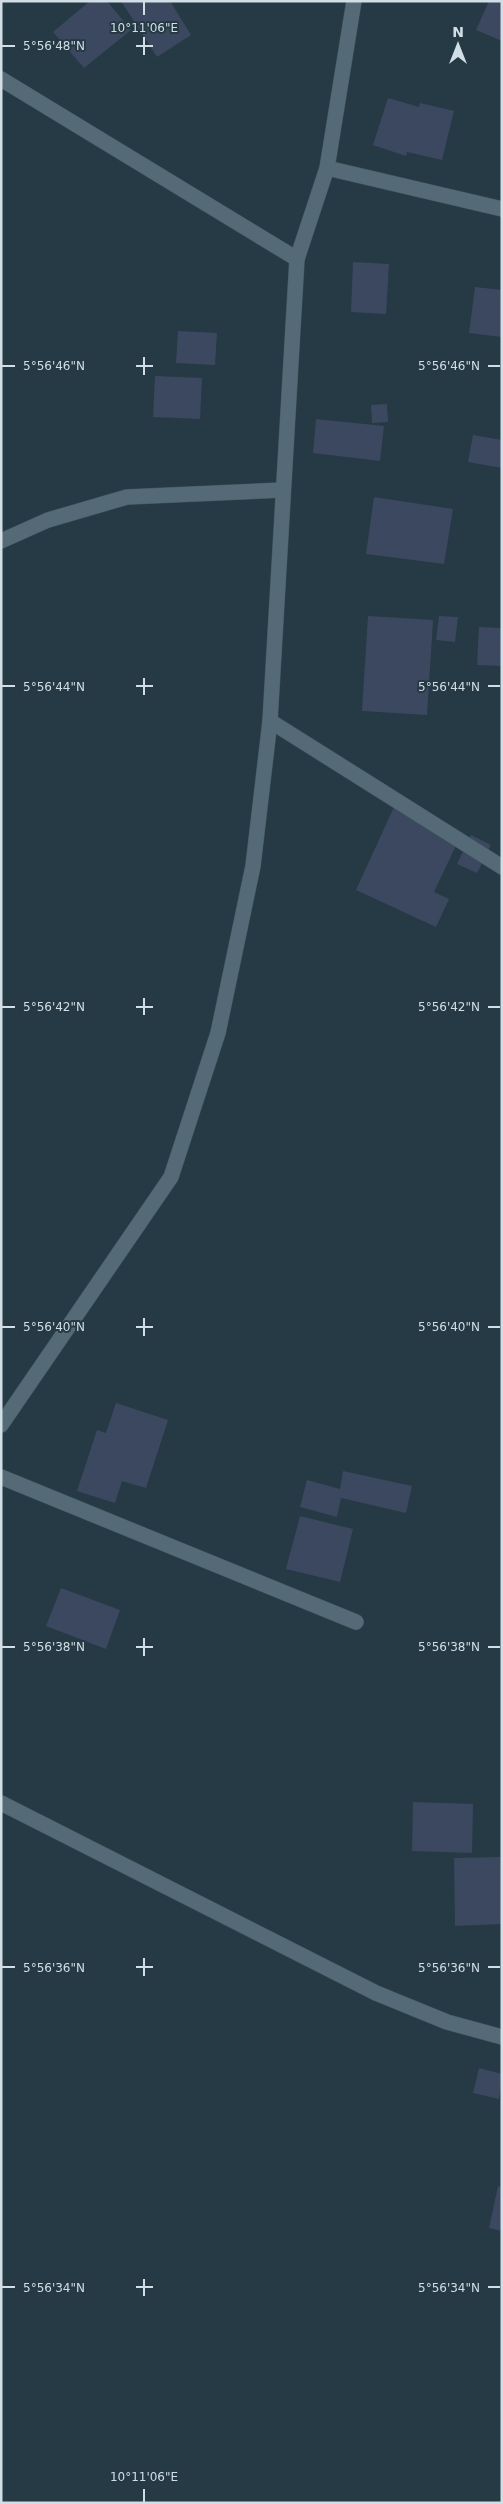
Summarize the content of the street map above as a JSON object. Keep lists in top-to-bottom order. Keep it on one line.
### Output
{"north":"top","coordinates":["10°11'06\"E","5°56'48\"N","5°56'46\"N","5°56'44\"N","5°56'42\"N","5°56'40\"N","5°56'38\"N","5°56'36\"N","5°56'34\"N"]}
